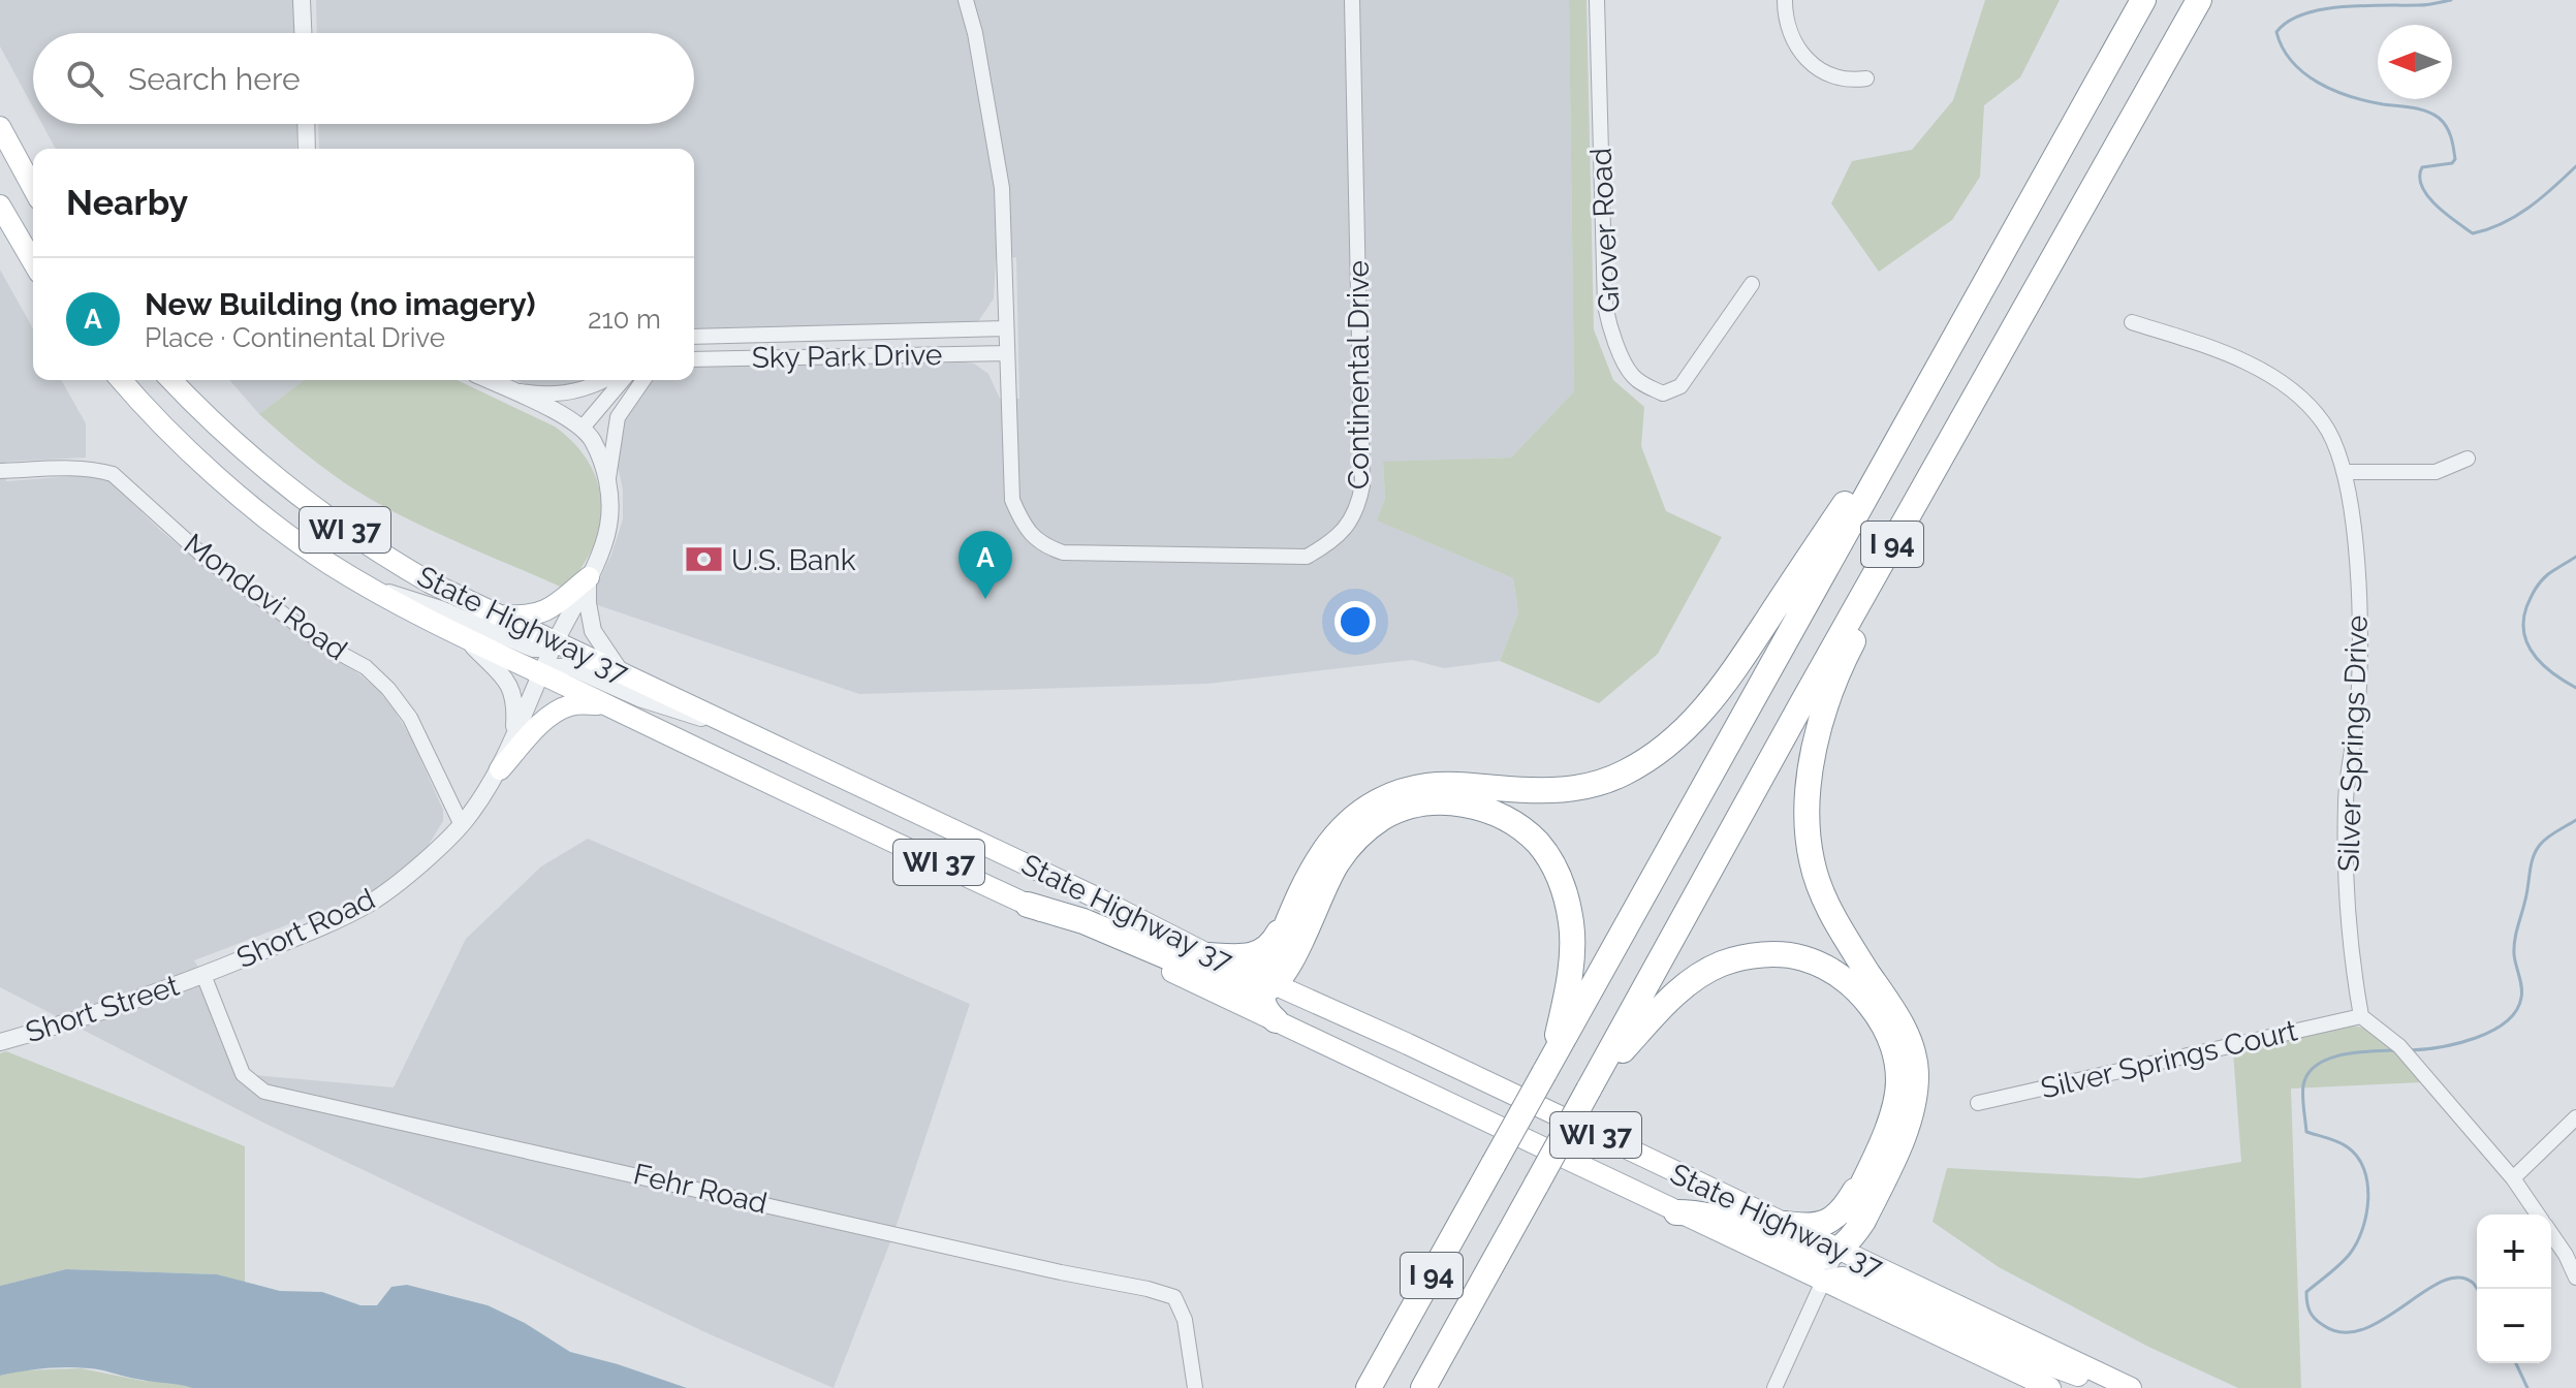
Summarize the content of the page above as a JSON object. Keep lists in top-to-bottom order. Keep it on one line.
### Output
{"streets":{"highway":["I 94"],"main road":["WI 37","State Highway 37"],"street":["Grover Road","Sky Park Drive","Continental Drive","Mondovi Road","Silver Springs Drive","Short Road","Short Street","Silver Springs Court","Fehr Road"]},"crossings":[["Sky Park Drive","Continental Drive"],["Mondovi Road","Short Road"],["State Highway 37","Short Road"],["Silver Springs Drive","Silver Springs Court"],["Short Road","Short Street"],["Short Road","Fehr Road"],["Short Street","Fehr Road"]],"places":{"bank":["U.S. Bank"]},"north":"left","page":{"search":"Search here","heading":"Nearby","list":[{"mark":"A","name":"New Building (no imagery)","note":"Place · Continental Drive","value":"210 m"}],"pins":"A","map_buttons":["+","−"]}}
